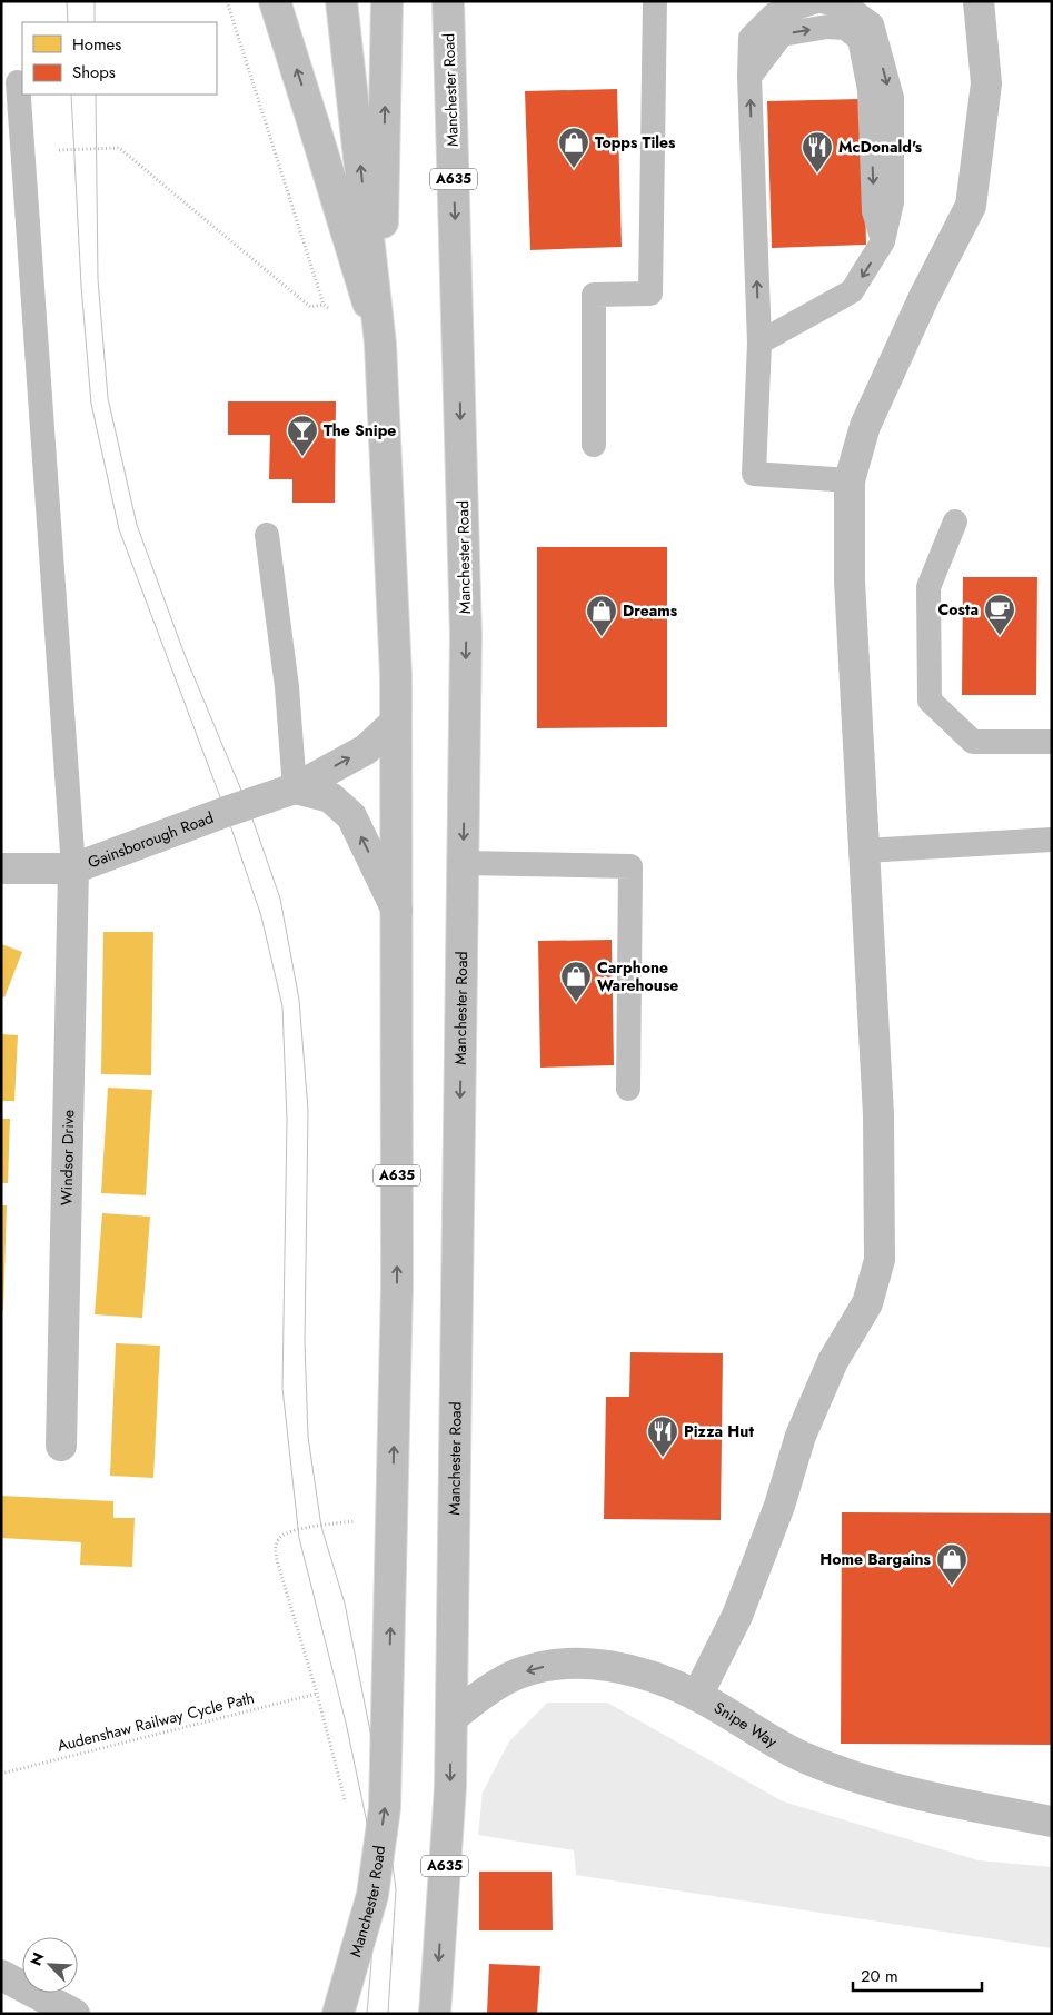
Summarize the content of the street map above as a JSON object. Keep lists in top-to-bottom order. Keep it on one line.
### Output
{"streets":{"main road":["Manchester Road","A635","Gainsborough Road","Windsor Drive","Snipe Way"],"path":["Audenshaw Railway Cycle Path"]},"crossings":[["Manchester Road","Gainsborough Road"],["Manchester Road","Audenshaw Railway Cycle Path"],["Manchester Road","Snipe Way"],["Gainsborough Road","Windsor Drive"]],"one_way":["Snipe Way"],"places":{"shop":["Topps Tiles","Dreams","Carphone Warehouse","Home Bargains"],"restaurant":["McDonald's","Pizza Hut"],"bar":["The Snipe"],"cafe":["Costa"]},"legend":["Homes","Shops"],"scale_bar":"20 m","north":"top left"}
